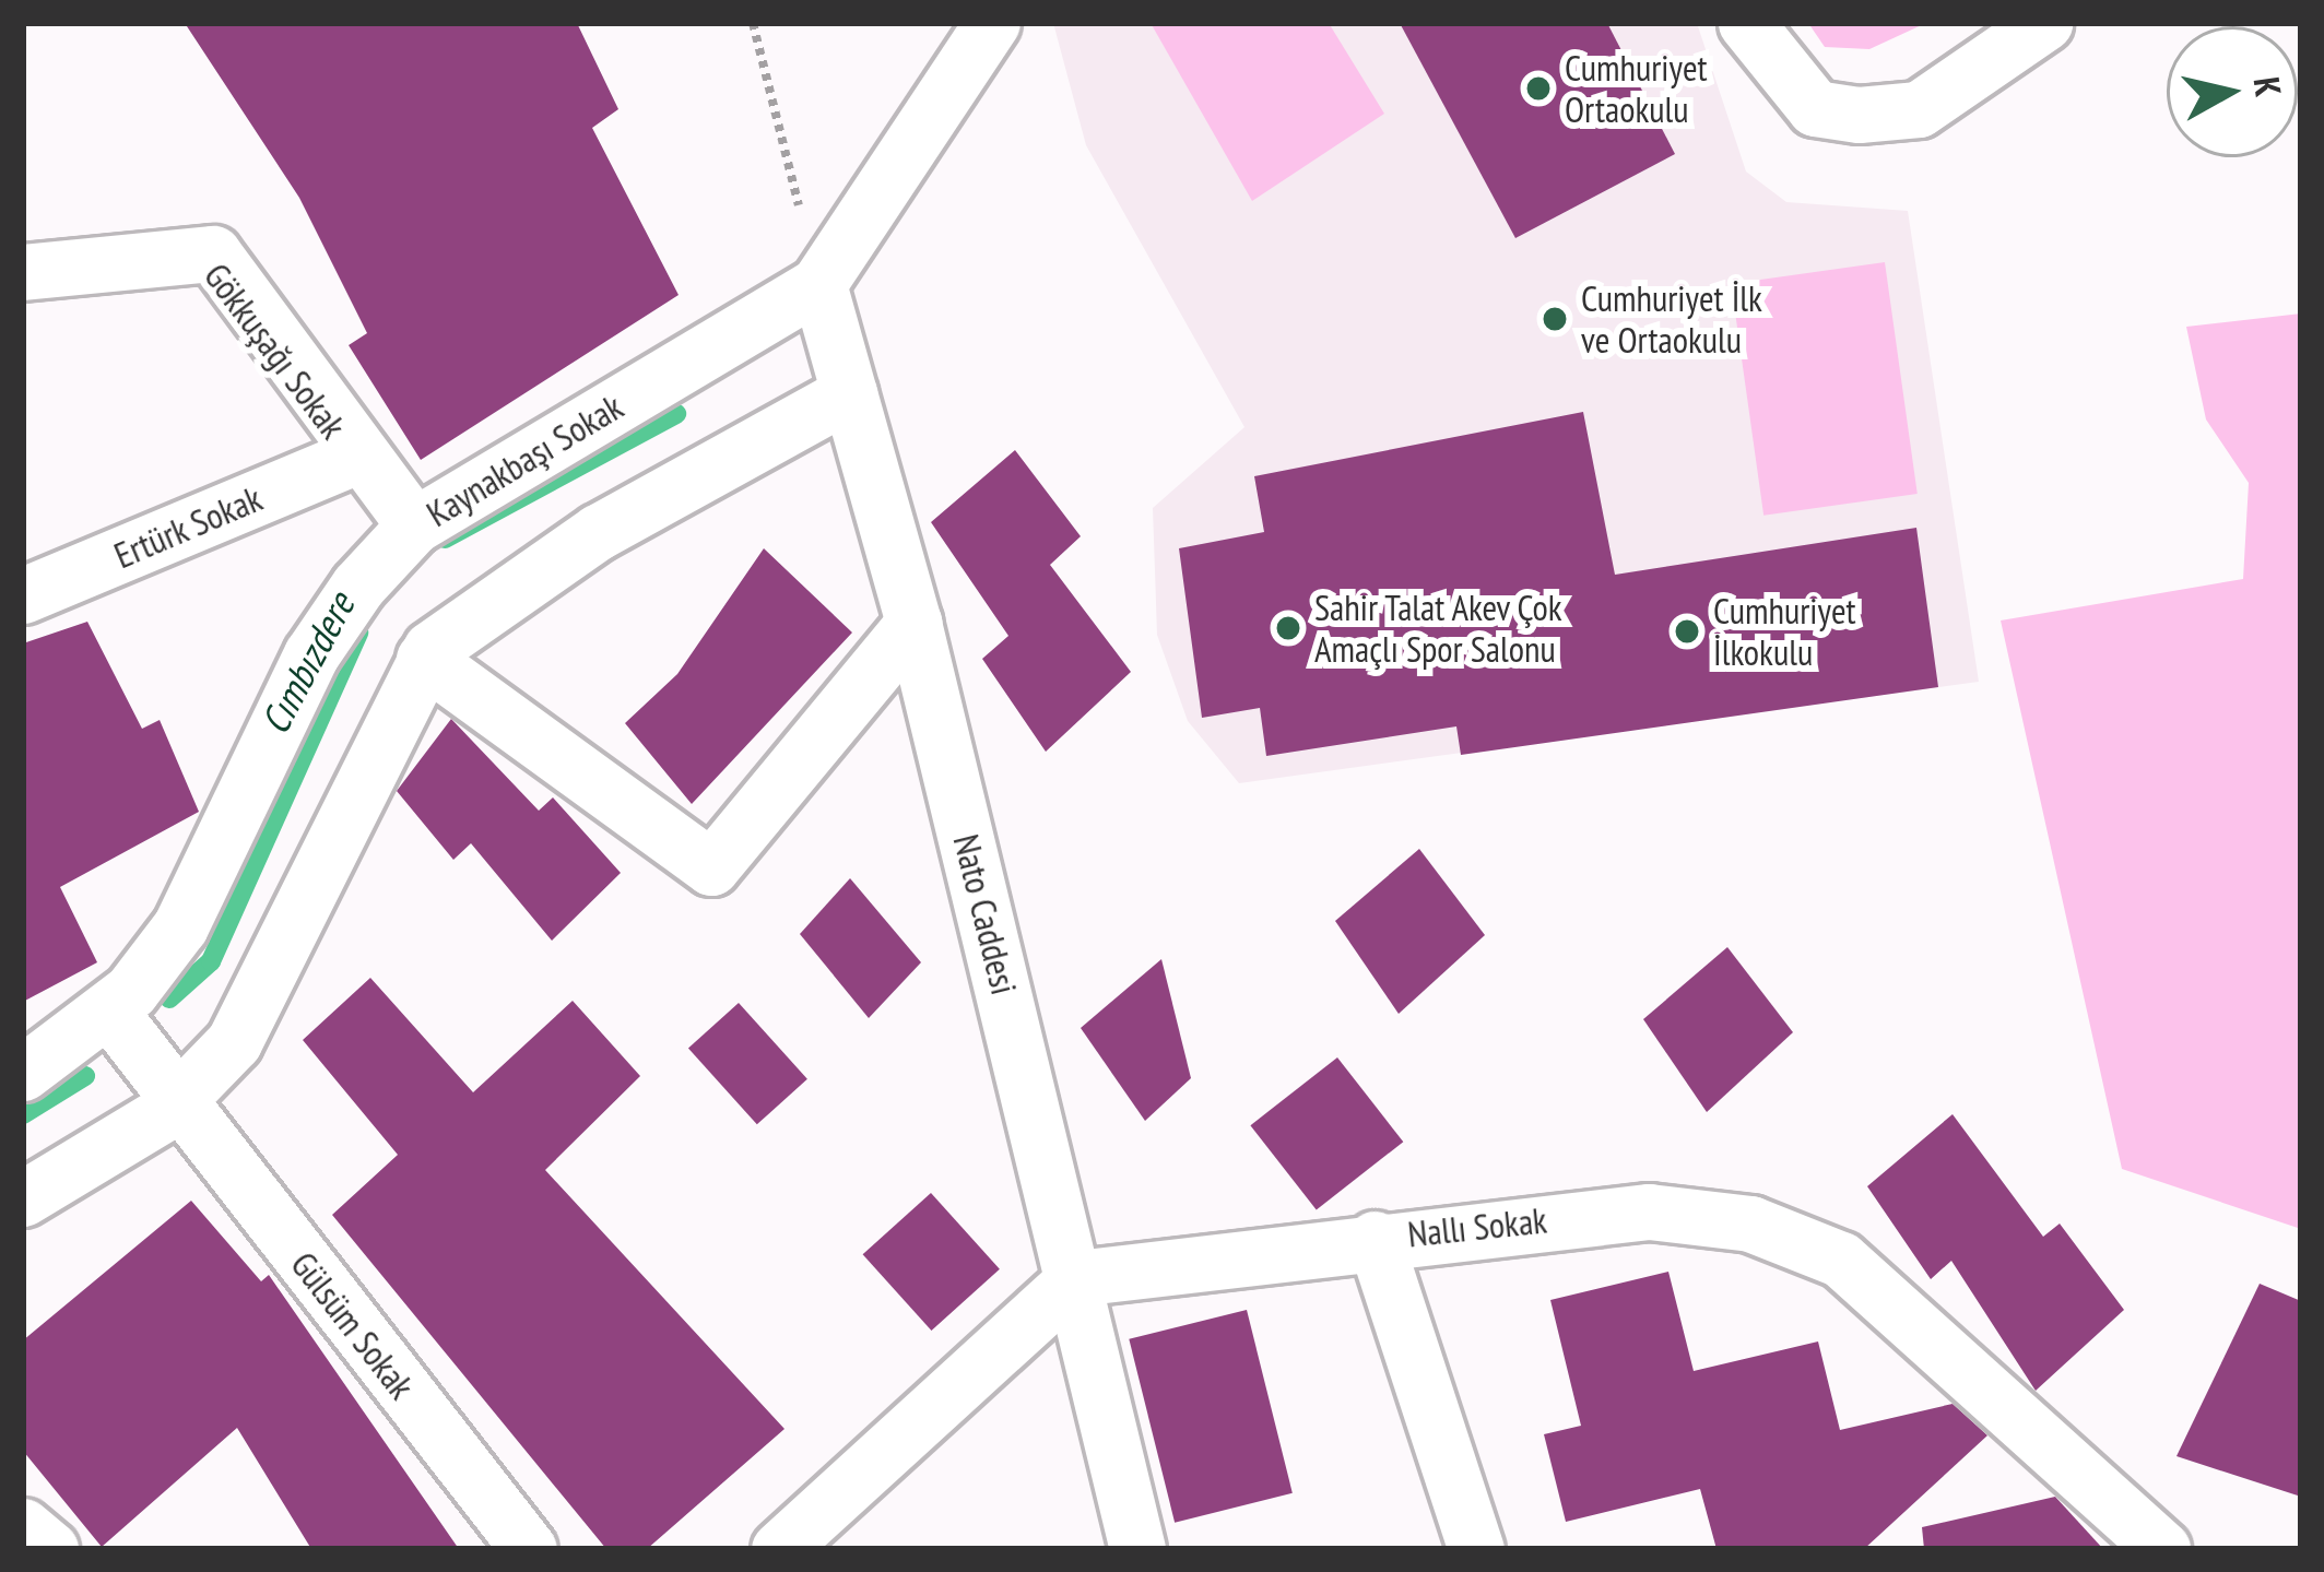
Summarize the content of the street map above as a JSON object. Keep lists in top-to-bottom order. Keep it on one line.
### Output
{"streets":{"street":["Gökkuşağı Sokak","Kaynakbaşı Sokak","Ertürk Sokak","Nato Caddesi","Nallı Sokak","Gülsüm Sokak"]},"crossings":[["Gökkuşağı Sokak","Kaynakbaşı Sokak"],["Gökkuşağı Sokak","Ertürk Sokak"],["Kaynakbaşı Sokak","Nato Caddesi"],["Kaynakbaşı Sokak","Gülsüm Sokak"],["Nato Caddesi","Nallı Sokak"]],"water":["Cımbızdere"],"places":["Cumhuriyet Ortaokulu","Cumhuriyet İlk ve Ortaokulu","Sahir Talat Akev Çok Amaçlı Spor Salonu","Cumhuriyet İlkokulu"],"north":"right"}
